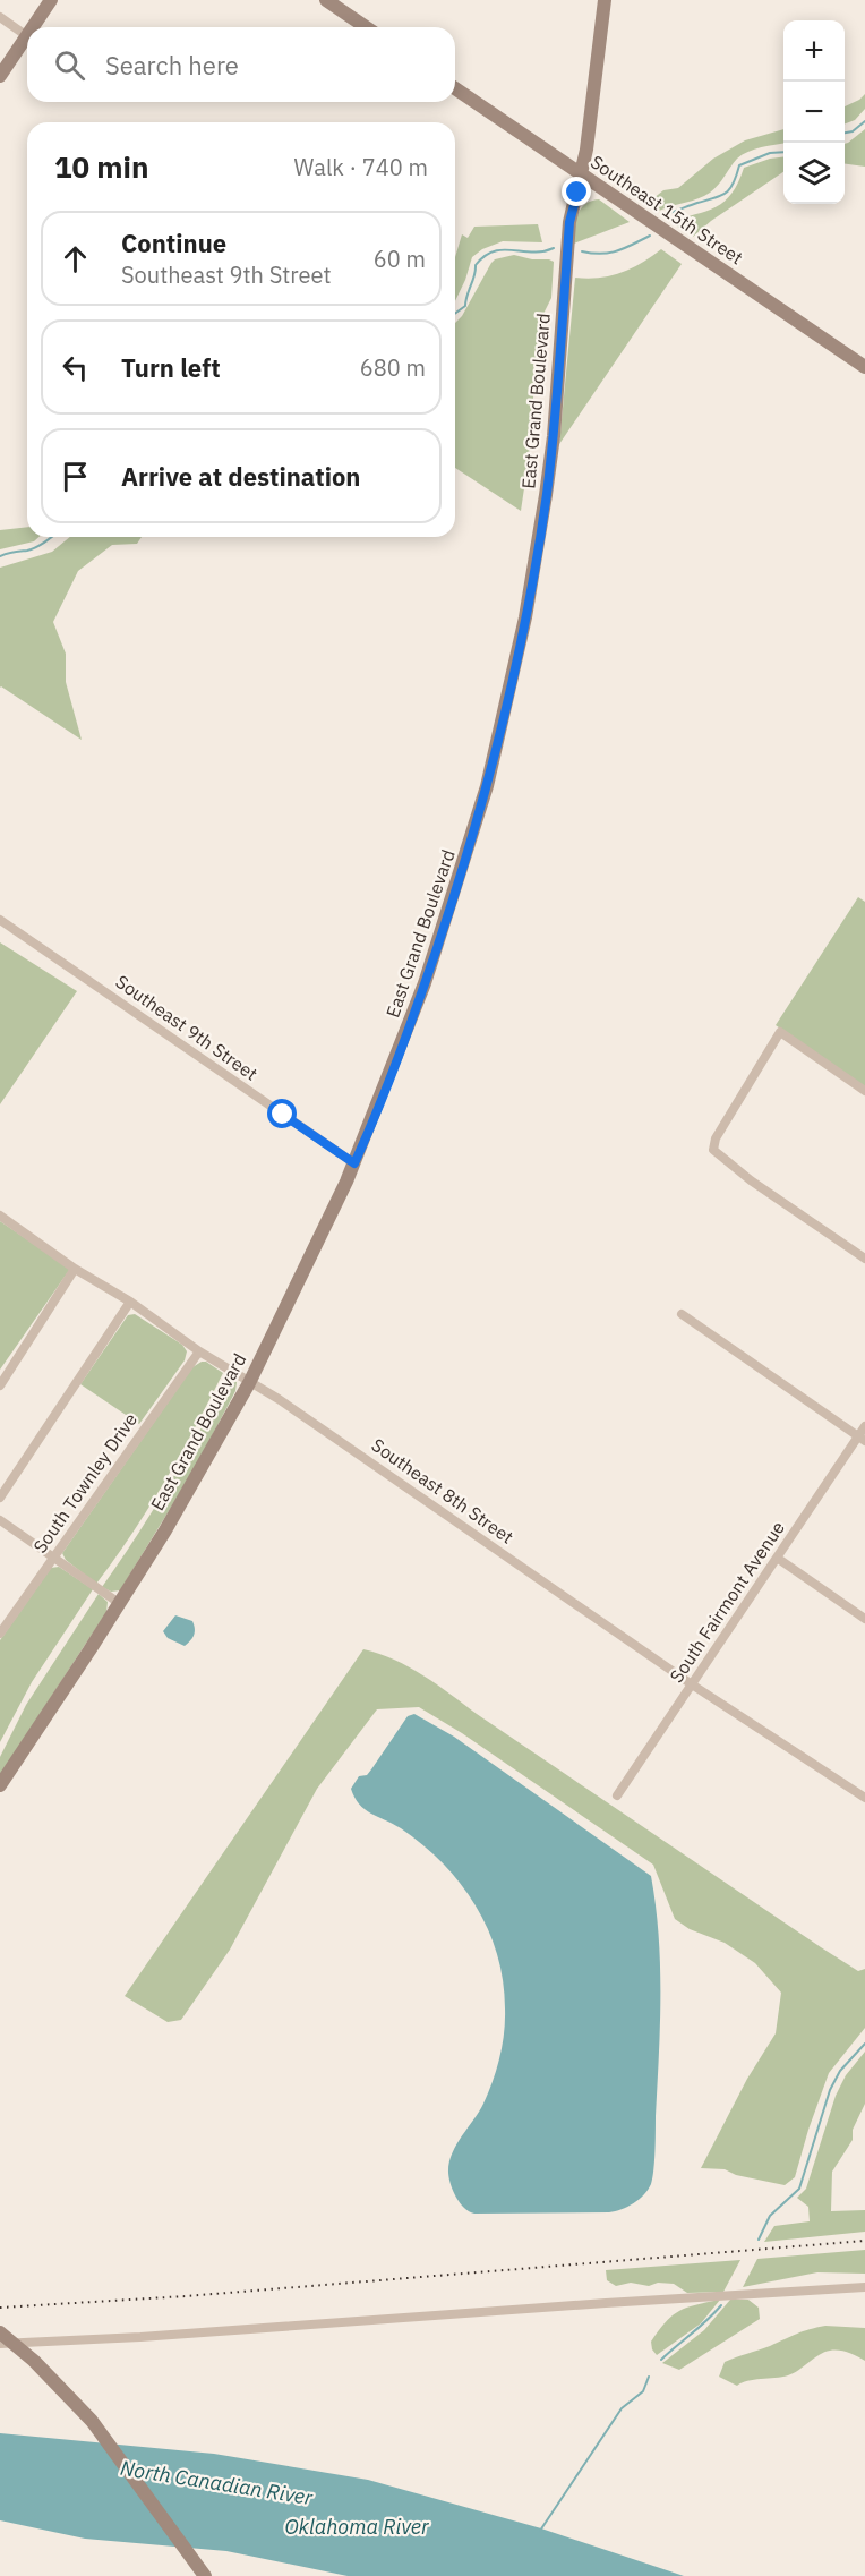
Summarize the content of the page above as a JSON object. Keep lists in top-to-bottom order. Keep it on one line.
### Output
{"streets":{"street":["Southeast 15th Street","East Grand Boulevard","Southeast 9th Street","South Townley Drive","Southeast 8th Street","South Fairmont Avenue"]},"crossings":[["Southeast 15th Street","East Grand Boulevard"],["East Grand Boulevard","Southeast 9th Street"],["East Grand Boulevard","Southeast 8th Street"],["South Townley Drive","Southeast 8th Street"],["Southeast 8th Street","South Fairmont Avenue"]],"water":["North Canadian River","Oklahoma River"],"page":{"map_buttons":["+","−"],"search":"Search here","heading":["10 min","Walk · 740 m"],"list":[["Continue","Southeast 9th Street","60 m"],["Turn left","680 m"],"Arrive at destination"]}}
